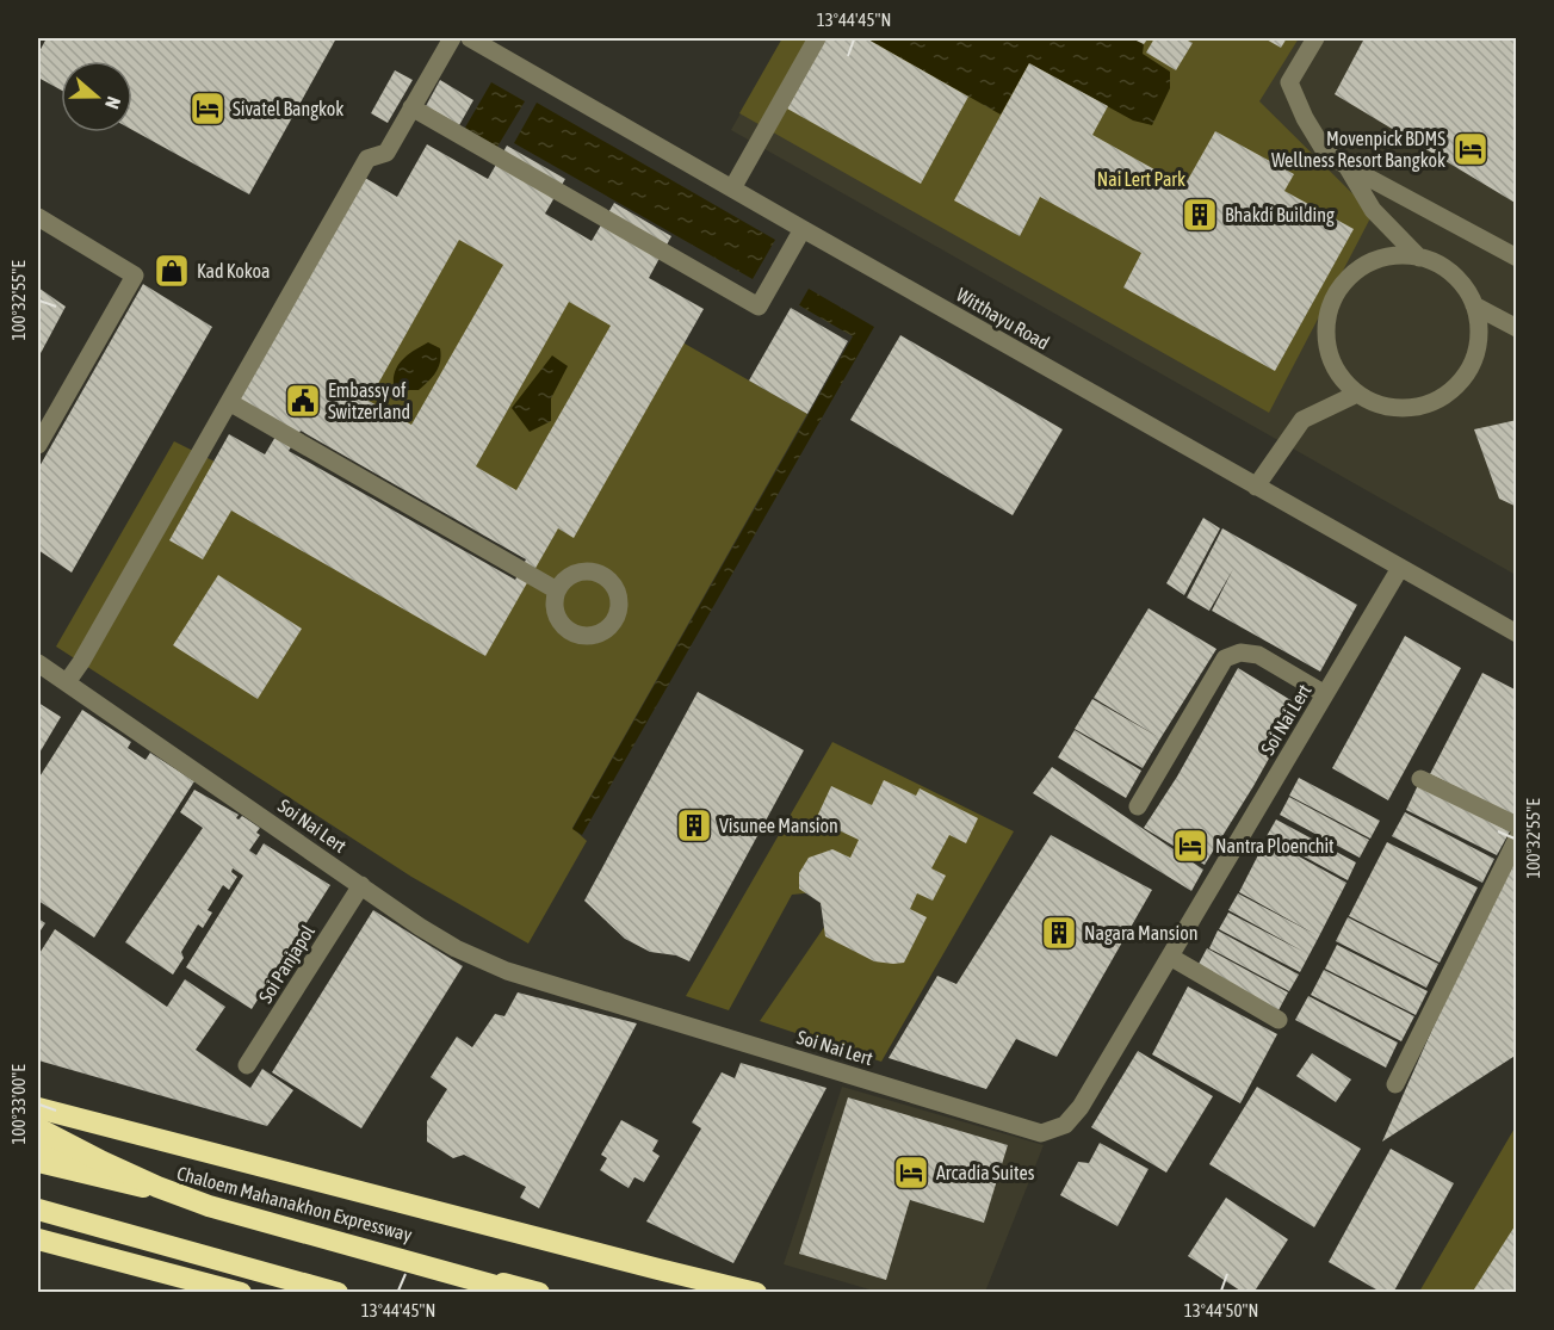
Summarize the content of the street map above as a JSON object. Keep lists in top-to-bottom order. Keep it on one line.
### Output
{"streets":{"highway":["Chaloem Mahanakhon Expressway"],"street":["Witthayu Road","Soi Nai Lert","Soi Panjapol"]},"crossings":[["Witthayu Road","Soi Nai Lert"],["Soi Nai Lert","Soi Panjapol"]],"parks":["Nai Lert Park"],"places":{"hotel":["Sivatel Bangkok","Movenpick BDMS Wellness Resort Bangkok","Nantra Ploenchit","Arcadia Suites"],"building":["Bhakdi Building","Visunee Mansion","Nagara Mansion"],"shop":["Kad Kokoa"],"public building":["Embassy of Switzerland"]},"north":"right","coordinates":["13°44'45\"N","100°32'55\"E","100°33'00\"E","13°44'50\"N"]}
